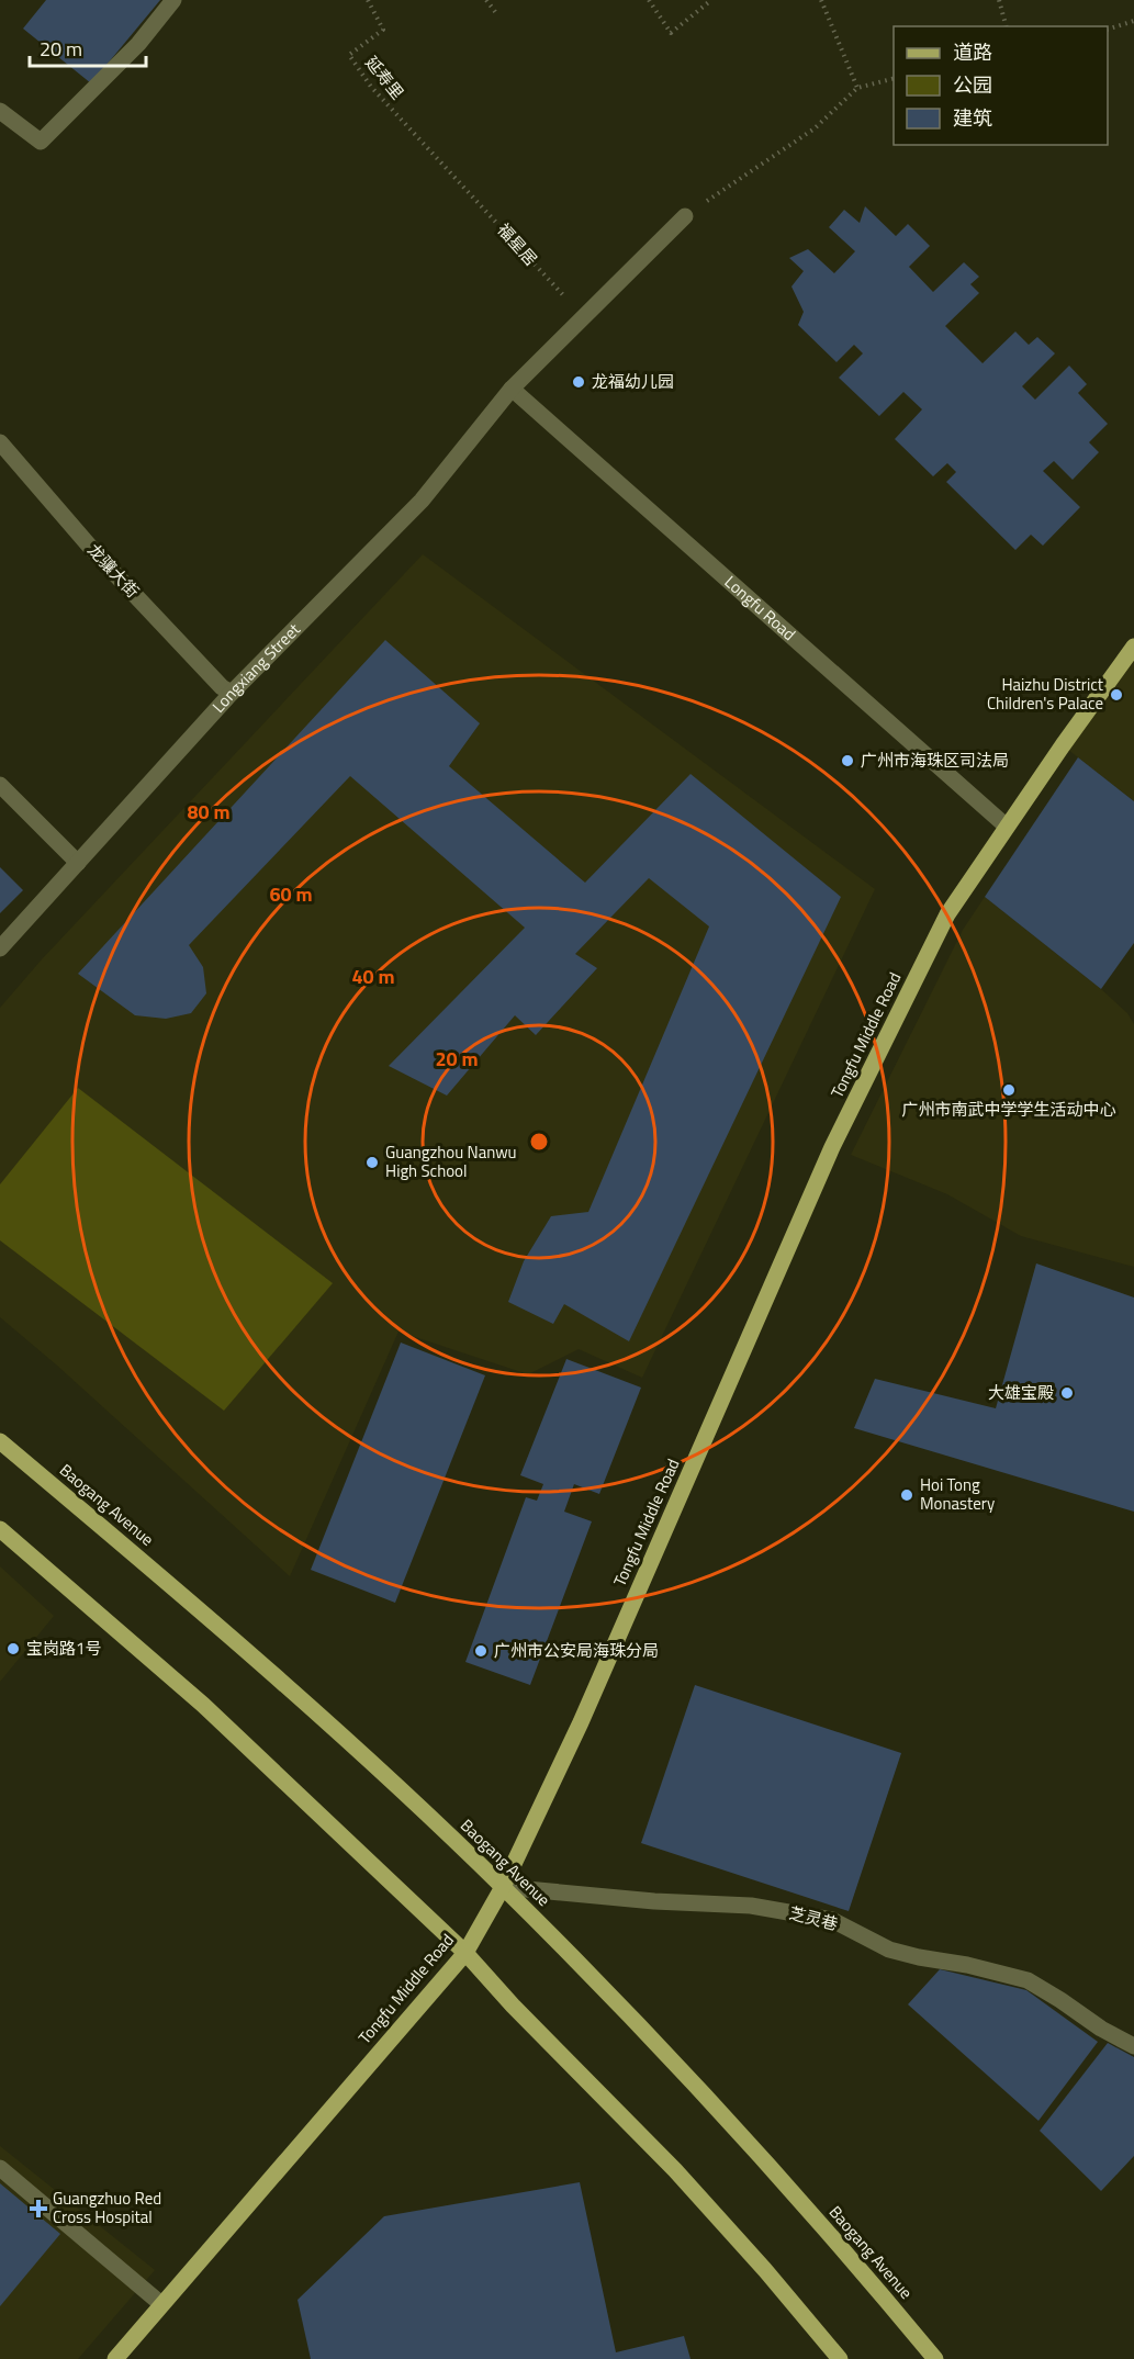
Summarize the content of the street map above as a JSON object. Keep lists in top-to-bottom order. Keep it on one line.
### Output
{"streets":{"main road":["Tongfu Middle Road","Baogang Avenue"],"street":["龙骧大街","Longfu Road","Longxiang Street","芝灵巷"],"path":["延寿里","福星居"]},"crossings":[["延寿里","福星居"],["龙骧大街","Longxiang Street"],["Longfu Road","Longxiang Street"],["Longfu Road","Tongfu Middle Road"],["Tongfu Middle Road","Baogang Avenue"],["Tongfu Middle Road","芝灵巷"],["Baogang Avenue","芝灵巷"]],"places":{"other":["龙福幼儿园","Haizhu District Children's Palace","广州市海珠区司法局","广州市南武中学学生活动中心","Guangzhou Nanwu High School","大雄宝殿","Hoi Tong Monastery","宝岗路1号","广州市公安局海珠分局"],"health":["Guangzhuo Red Cross Hospital"]},"legend":["道路","公园","建筑"],"scale_bar":"20 m","rings":["80 m","60 m","40 m","20 m"]}
